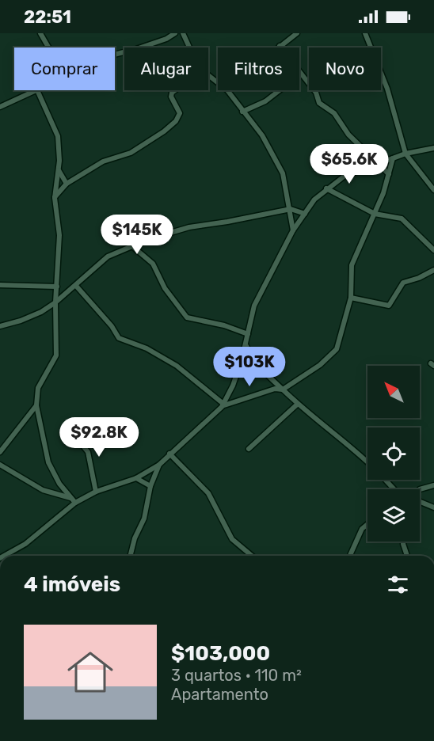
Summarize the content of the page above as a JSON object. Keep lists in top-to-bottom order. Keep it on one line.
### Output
{"north":"top left","page":{"status":"22:51","chip":["Comprar","Alugar","Filtros","Novo"],"price":["$65.6K","$145K","$103K","$92.8K"],"heading":"4 imóveis","list":[{"name":"$103,000","note":"3 quartos · 110 m² · Apartamento"}]}}
